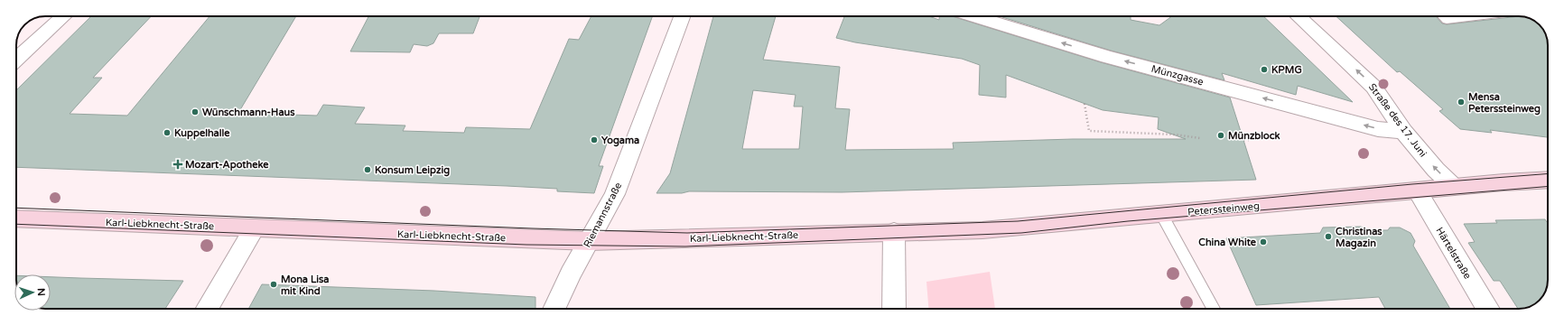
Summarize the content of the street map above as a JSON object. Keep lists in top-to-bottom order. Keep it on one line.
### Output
{"streets":{"main road":["Peterssteinweg","Karl-Liebknecht-Straße"],"street":["Münzgasse","Straße des 17. Juni","Riemannstraße","Härtelstraße"]},"crossings":[["Münzgasse","Straße des 17. Juni"],["Straße des 17. Juni","Peterssteinweg"],["Peterssteinweg","Karl-Liebknecht-Straße"],["Peterssteinweg","Härtelstraße"],["Riemannstraße","Karl-Liebknecht-Straße"]],"one_way":["Münzgasse","Straße des 17. Juni"],"places":{"other":["KPMG","Mensa Peterssteinweg","Wünschmann-Haus","Kuppelhalle","Münzblock","Yogama","Konsum Leipzig","Christinas Magazin","China White","Mona Lisa mit Kind"],"health":["Mozart-Apotheke"]},"north":"right"}
